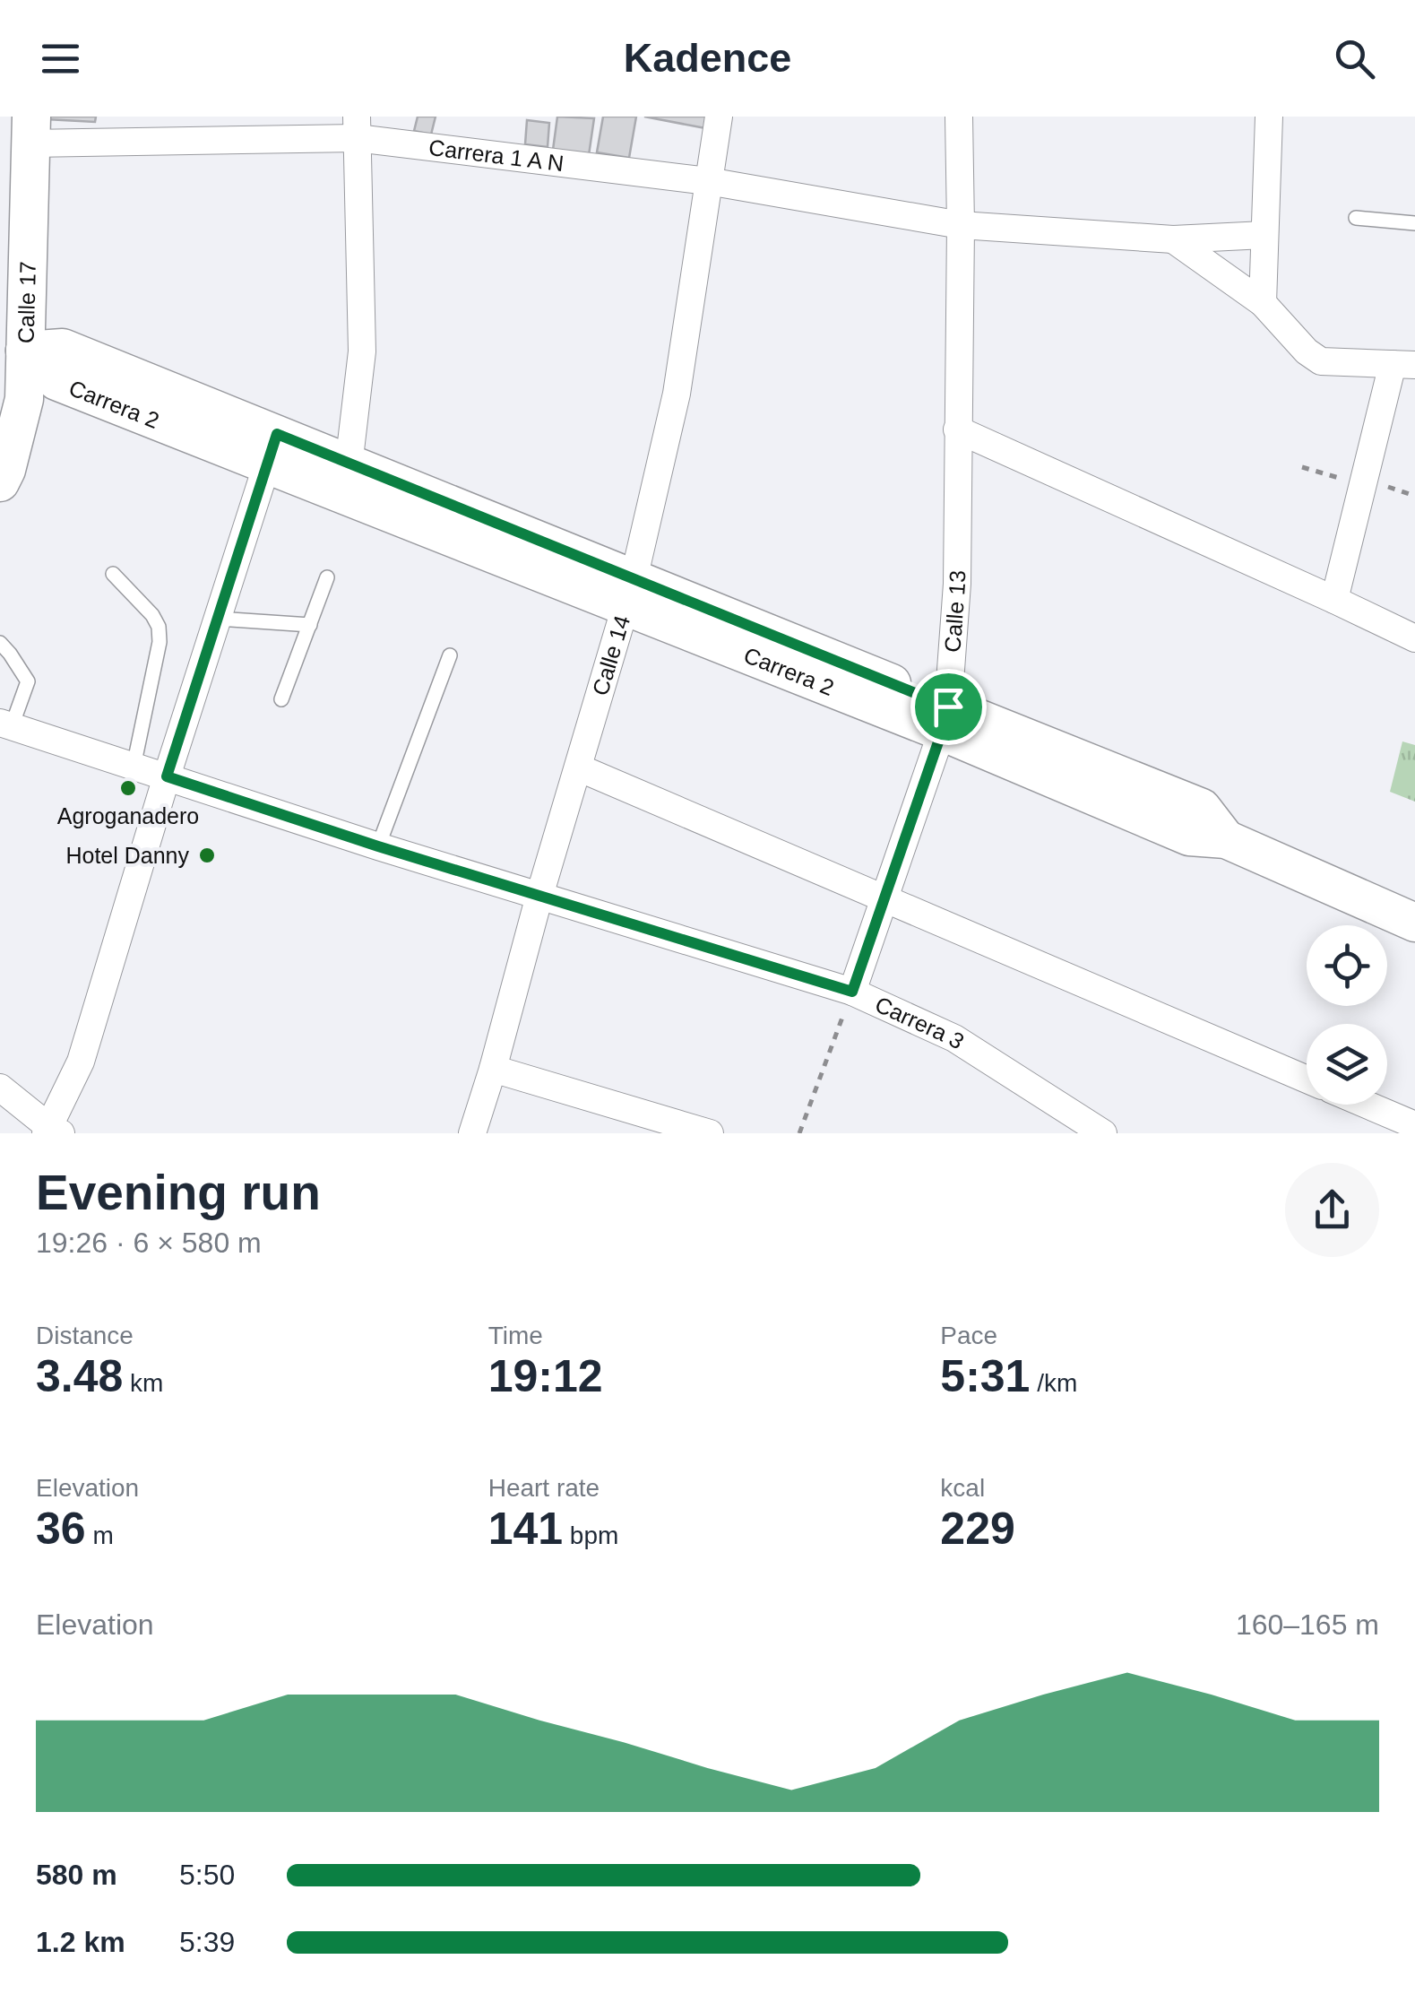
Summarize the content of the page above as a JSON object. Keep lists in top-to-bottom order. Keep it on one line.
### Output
{"streets":{"street":["Carrera 1 A N","Calle 17","Carrera 2","Calle 13","Calle 14","Carrera 3"]},"crossings":[["Carrera 1 A N","Calle 17"],["Carrera 1 A N","Calle 13"],["Carrera 1 A N","Calle 14"],["Calle 17","Carrera 2"],["Carrera 2","Calle 13"],["Carrera 2","Calle 14"],["Calle 13","Carrera 3"],["Calle 14","Carrera 3"]],"places":["Agroganadero","Hotel Danny"],"page":{"header":"Kadence","heading":["Evening run","19:26 · 6 × 580 m"],"stats":[["Distance","3.48 km"],["Time","19:12"],["Pace","5:31 /km"],["Elevation","36 m"],["Heart rate","141 bpm"],["kcal","229"]],"chart":["Elevation","160–165 m"],"list":[{"name":"580 m","note":"5:50"},{"name":"1.2 km","note":"5:39"}]}}
